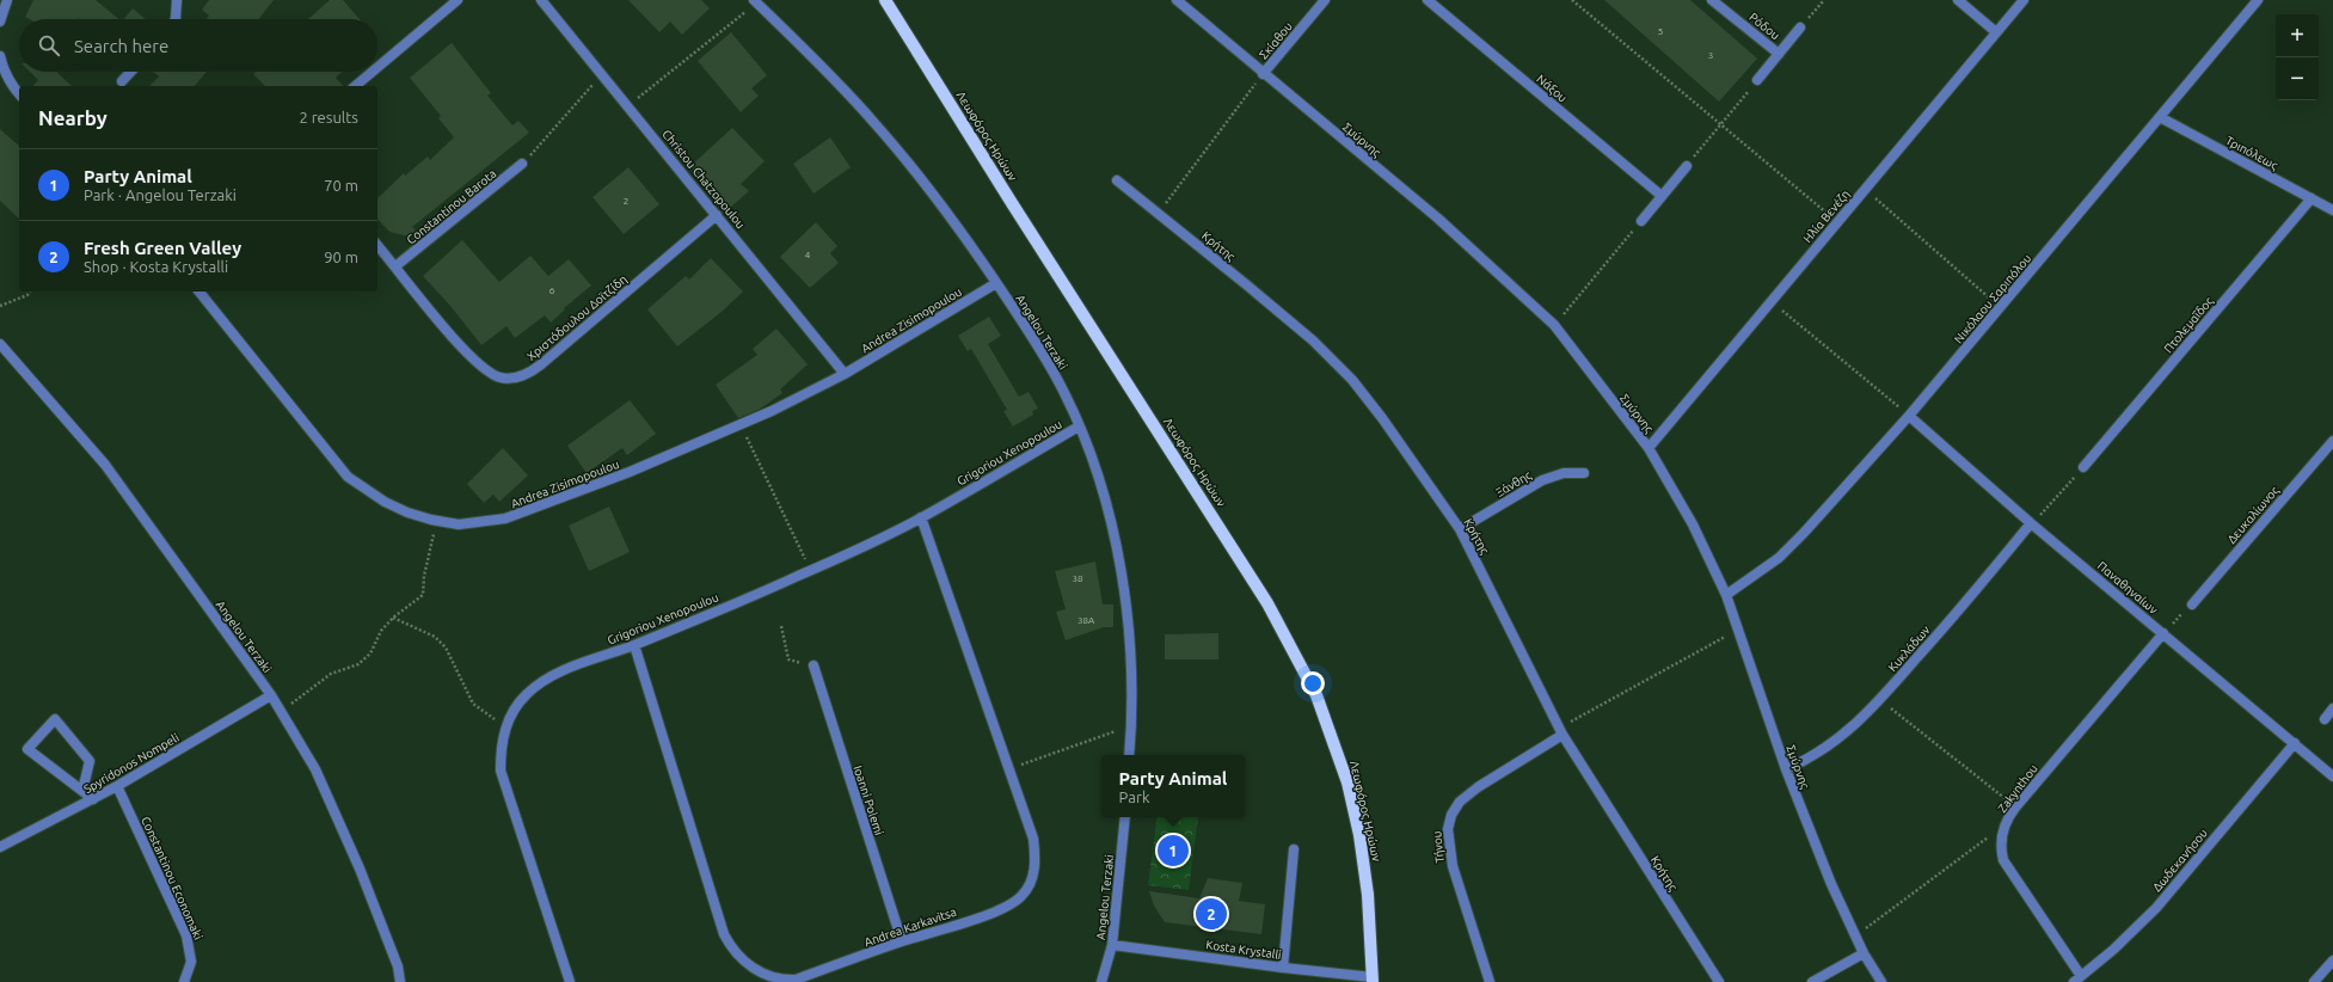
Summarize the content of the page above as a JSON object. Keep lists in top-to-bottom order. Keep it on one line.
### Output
{"streets":{"main road":["Λεωφόρος Ηρώων"],"street":["Ρόδου","Σκίαθου","Νάξου","Σμύρνης","Τριπόλεως","Christou Chatzopoulou","Constantinou Barota","Ηλία Βενέζη","Κρήτης","Νικόλαου Σαριπόλου","Χριστόδουλου Δοϊτζίδη","Andrea Zisimopoulou","Πτολεμαΐδος","Angelou Terzaki","Grigoriou Xenopoulou","Ξάνθης","Δευκαλίωνος","Παναθηναίων","Κυκλάδων","Spyridonos Nompeli","Zakynthou","Ioanni Polemi","Τήνου","Δωδεκανήσου","Constantinou Economaki","Andrea Karkavitsa","Kosta Krystalli"]},"crossings":[["Σκίαθου","Σμύρνης"],["Λεωφόρος Ηρώων","Kosta Krystalli"],["Σμύρνης","Ηλία Βενέζη"],["Σμύρνης","Νικόλαου Σαριπόλου"],["Σμύρνης","Κυκλάδων"],["Τριπόλεως","Νικόλαου Σαριπόλου"],["Τριπόλεως","Πτολεμαΐδος"],["Christou Chatzopoulou","Χριστόδουλου Δοϊτζίδη"],["Christou Chatzopoulou","Andrea Zisimopoulou"],["Constantinou Barota","Χριστόδουλου Δοϊτζίδη"],["Κρήτης","Ξάνθης"],["Κρήτης","Τήνου"],["Νικόλαου Σαριπόλου","Παναθηναίων"],["Andrea Zisimopoulou","Angelou Terzaki"],["Angelou Terzaki","Grigoriou Xenopoulou"],["Angelou Terzaki","Spyridonos Nompeli"],["Angelou Terzaki","Kosta Krystalli"],["Grigoriou Xenopoulou","Andrea Karkavitsa"],["Παναθηναίων","Κυκλάδων"],["Παναθηναίων","Zakynthou"],["Παναθηναίων","Δωδεκανήσου"],["Spyridonos Nompeli","Constantinou Economaki"],["Zakynthou","Δωδεκανήσου"],["Ioanni Polemi","Andrea Karkavitsa"]],"house_numbers":["5","3","2","4","6","38","38A"],"page":{"map_buttons":["+","−"],"search":"Search here","heading":["Nearby","2 results"],"list":[{"mark":"1","name":"Party Animal","note":"Park · Angelou Terzaki","value":"70 m"},{"mark":"2","name":"Fresh Green Valley","note":"Shop · Kosta Krystalli","value":"90 m"}],"popup":["Party Animal","Park"],"pins":["1","2"]}}
